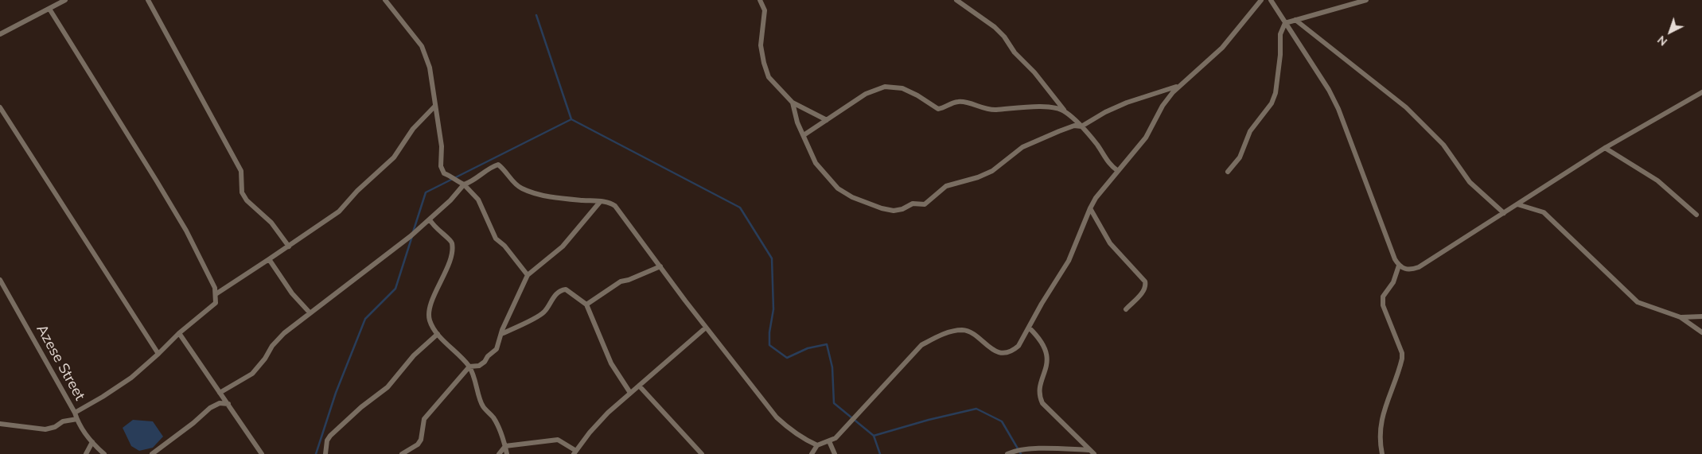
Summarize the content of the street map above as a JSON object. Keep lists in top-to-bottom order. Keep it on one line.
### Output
{"streets":{"street":["Azese Street"]},"north":"bottom left"}
